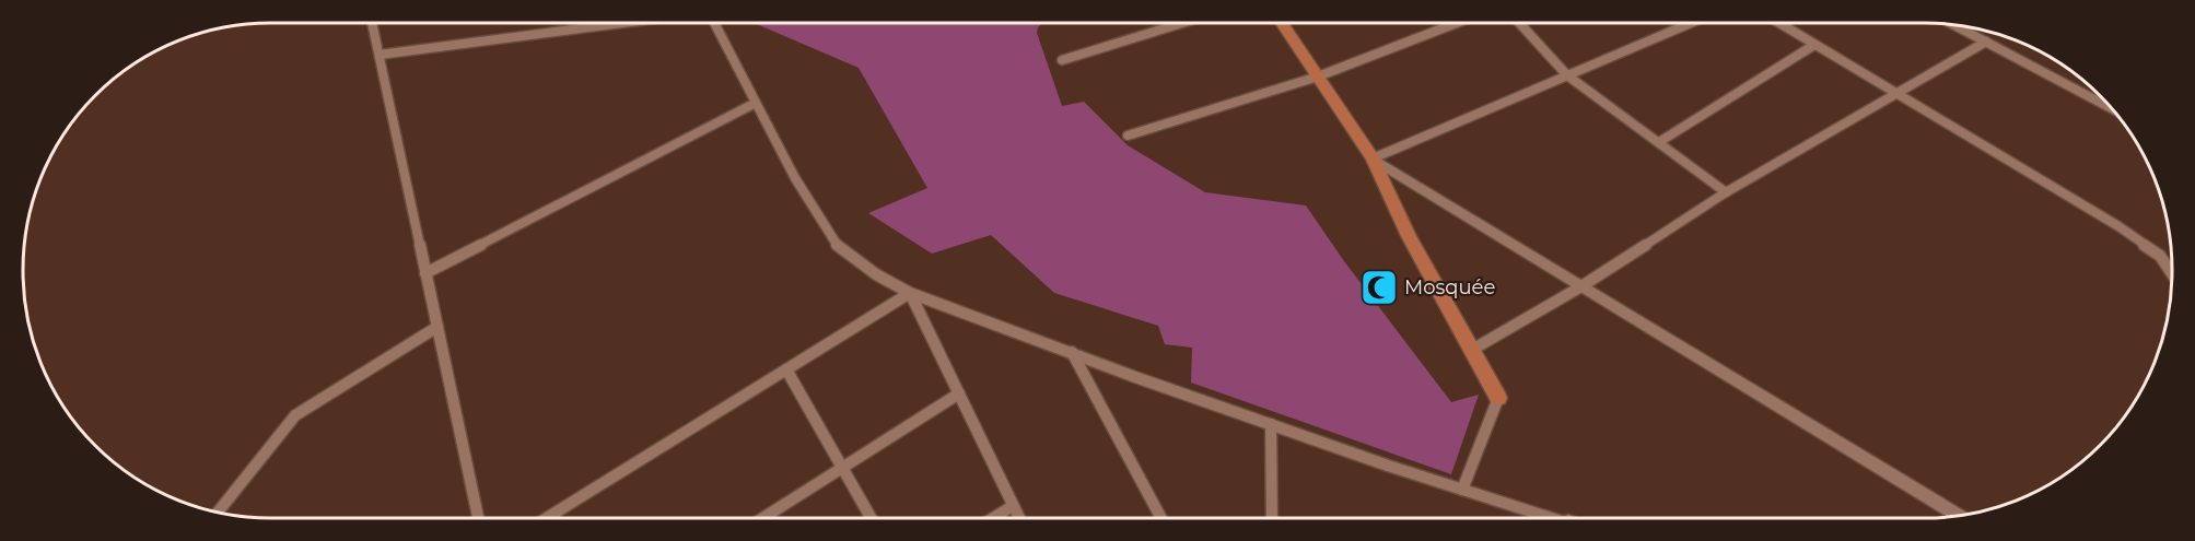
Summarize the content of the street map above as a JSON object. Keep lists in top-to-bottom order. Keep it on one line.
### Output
{"places":{"mosque":["Mosquée"]}}
